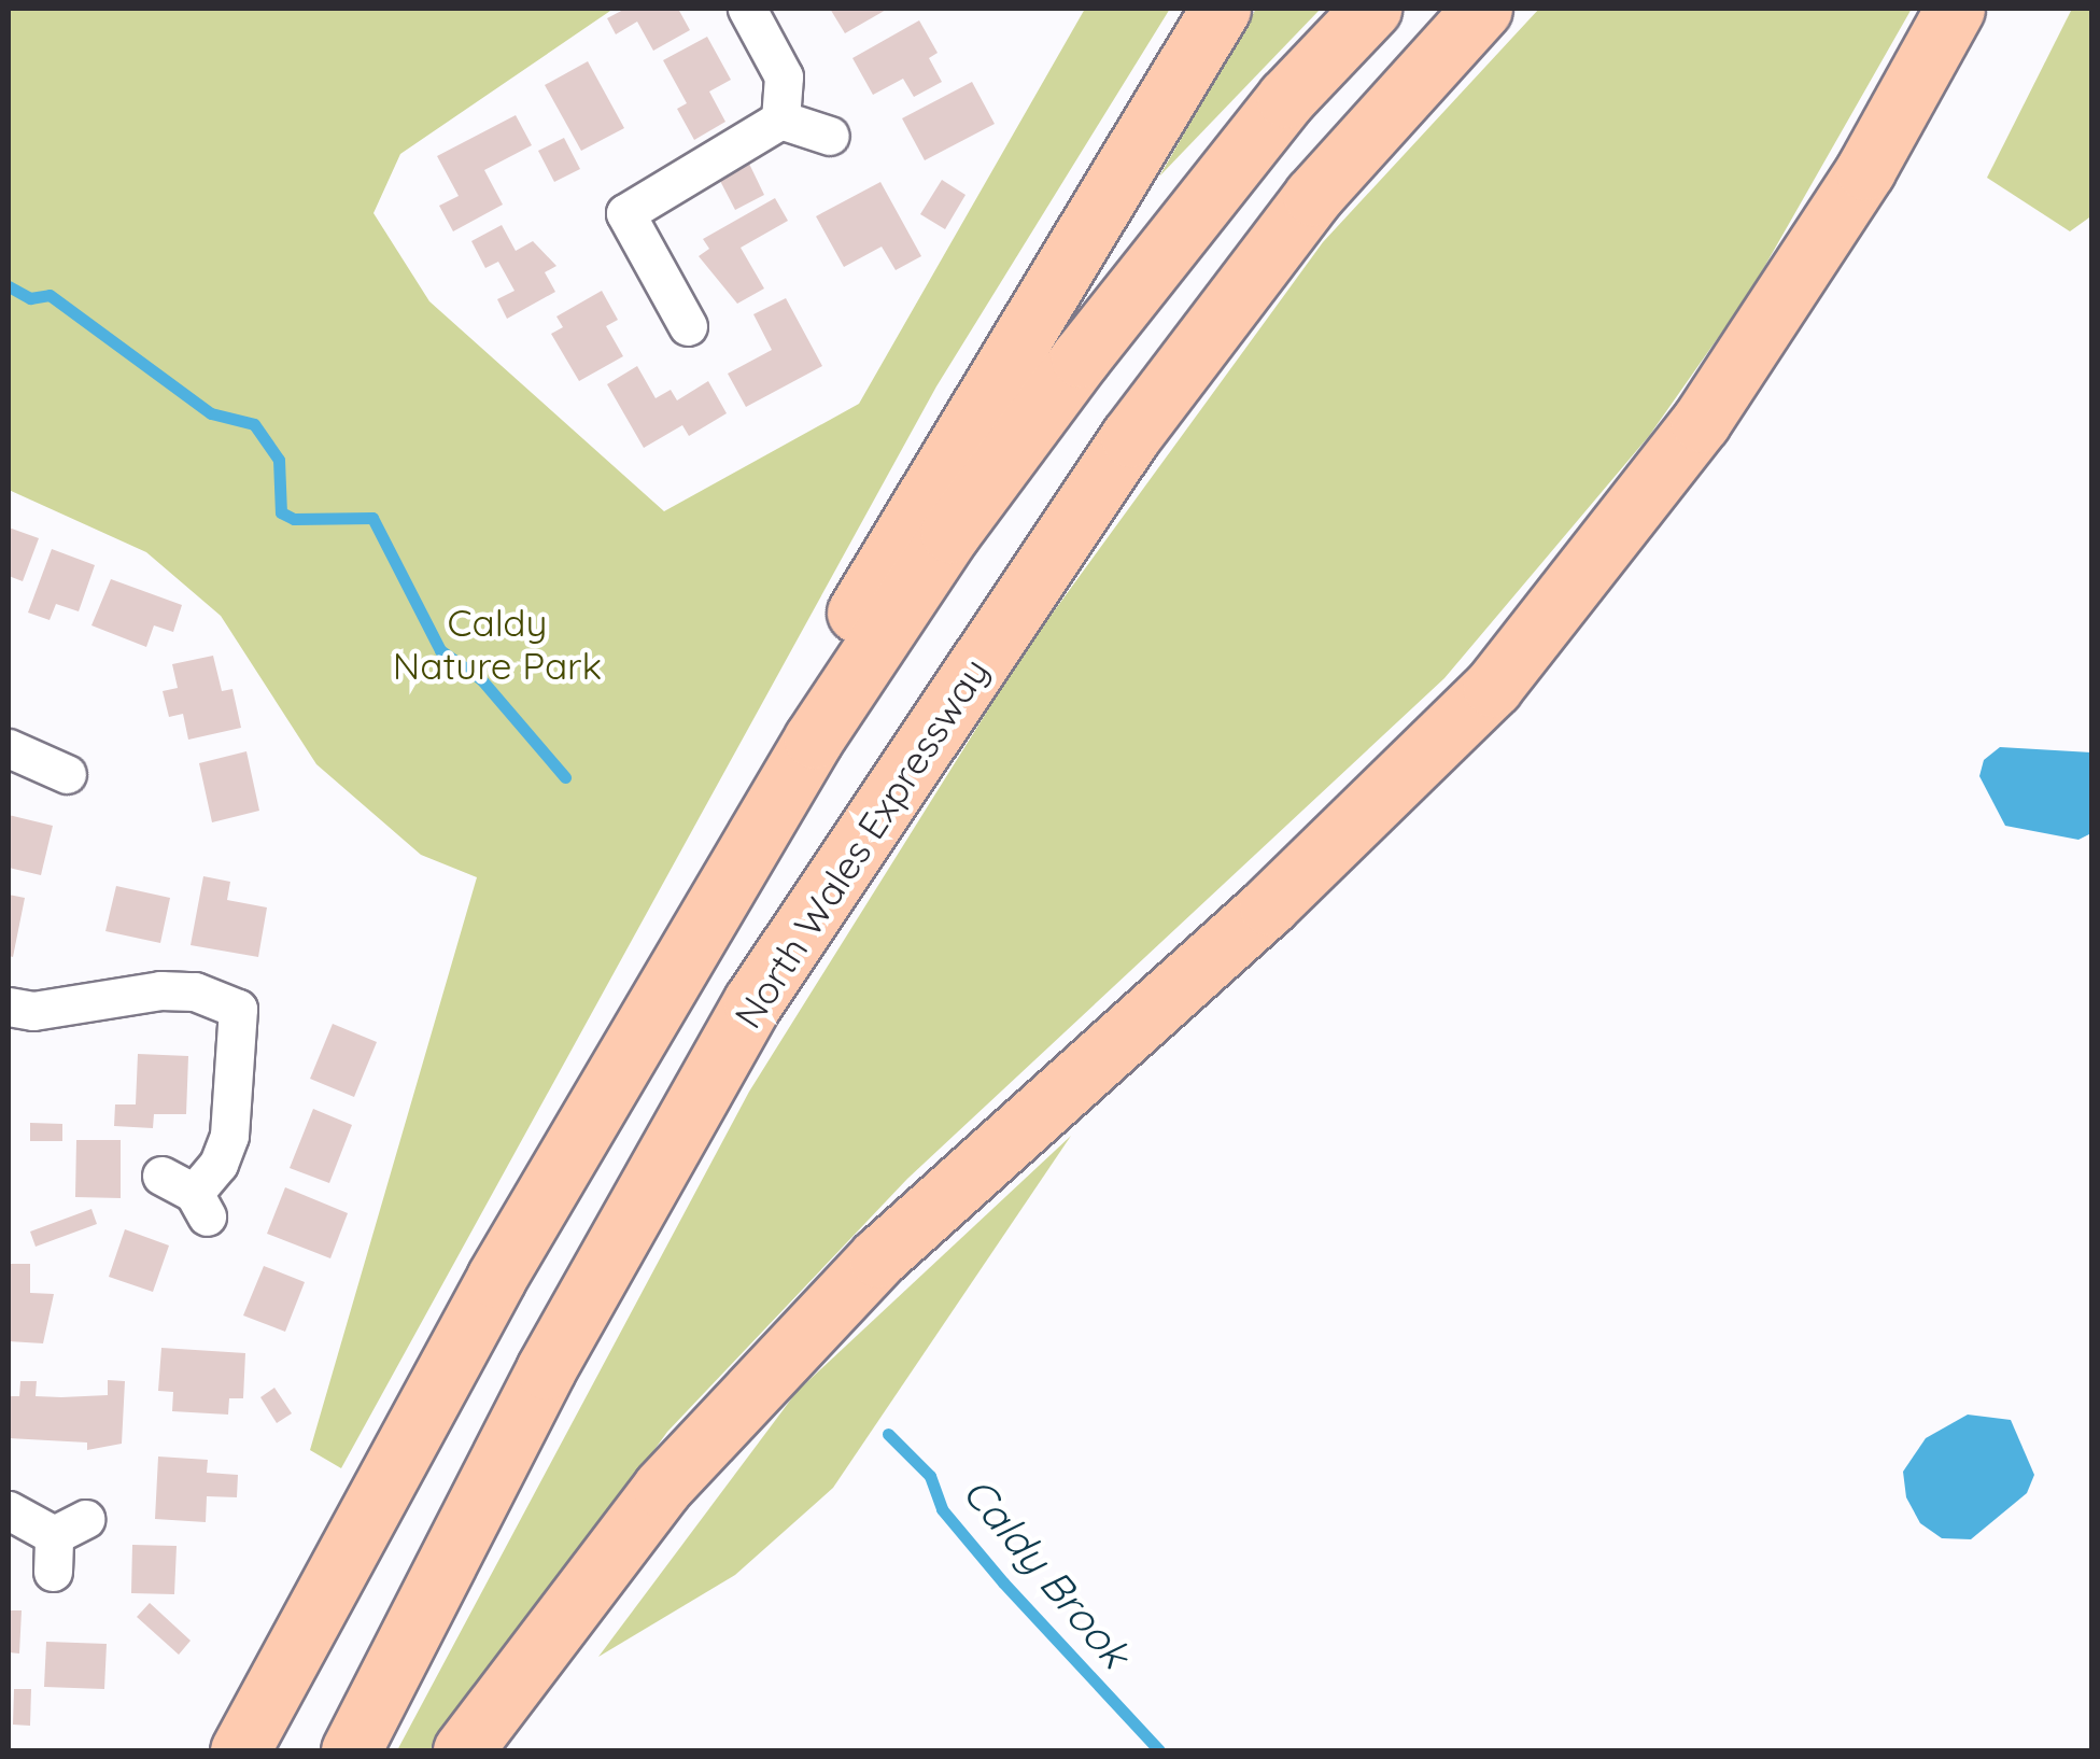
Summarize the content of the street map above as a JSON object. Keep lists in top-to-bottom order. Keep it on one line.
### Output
{"streets":{"highway":["North Wales Expressway"]},"water":["Caldy Brook"],"parks":["Caldy Nature Park"]}
